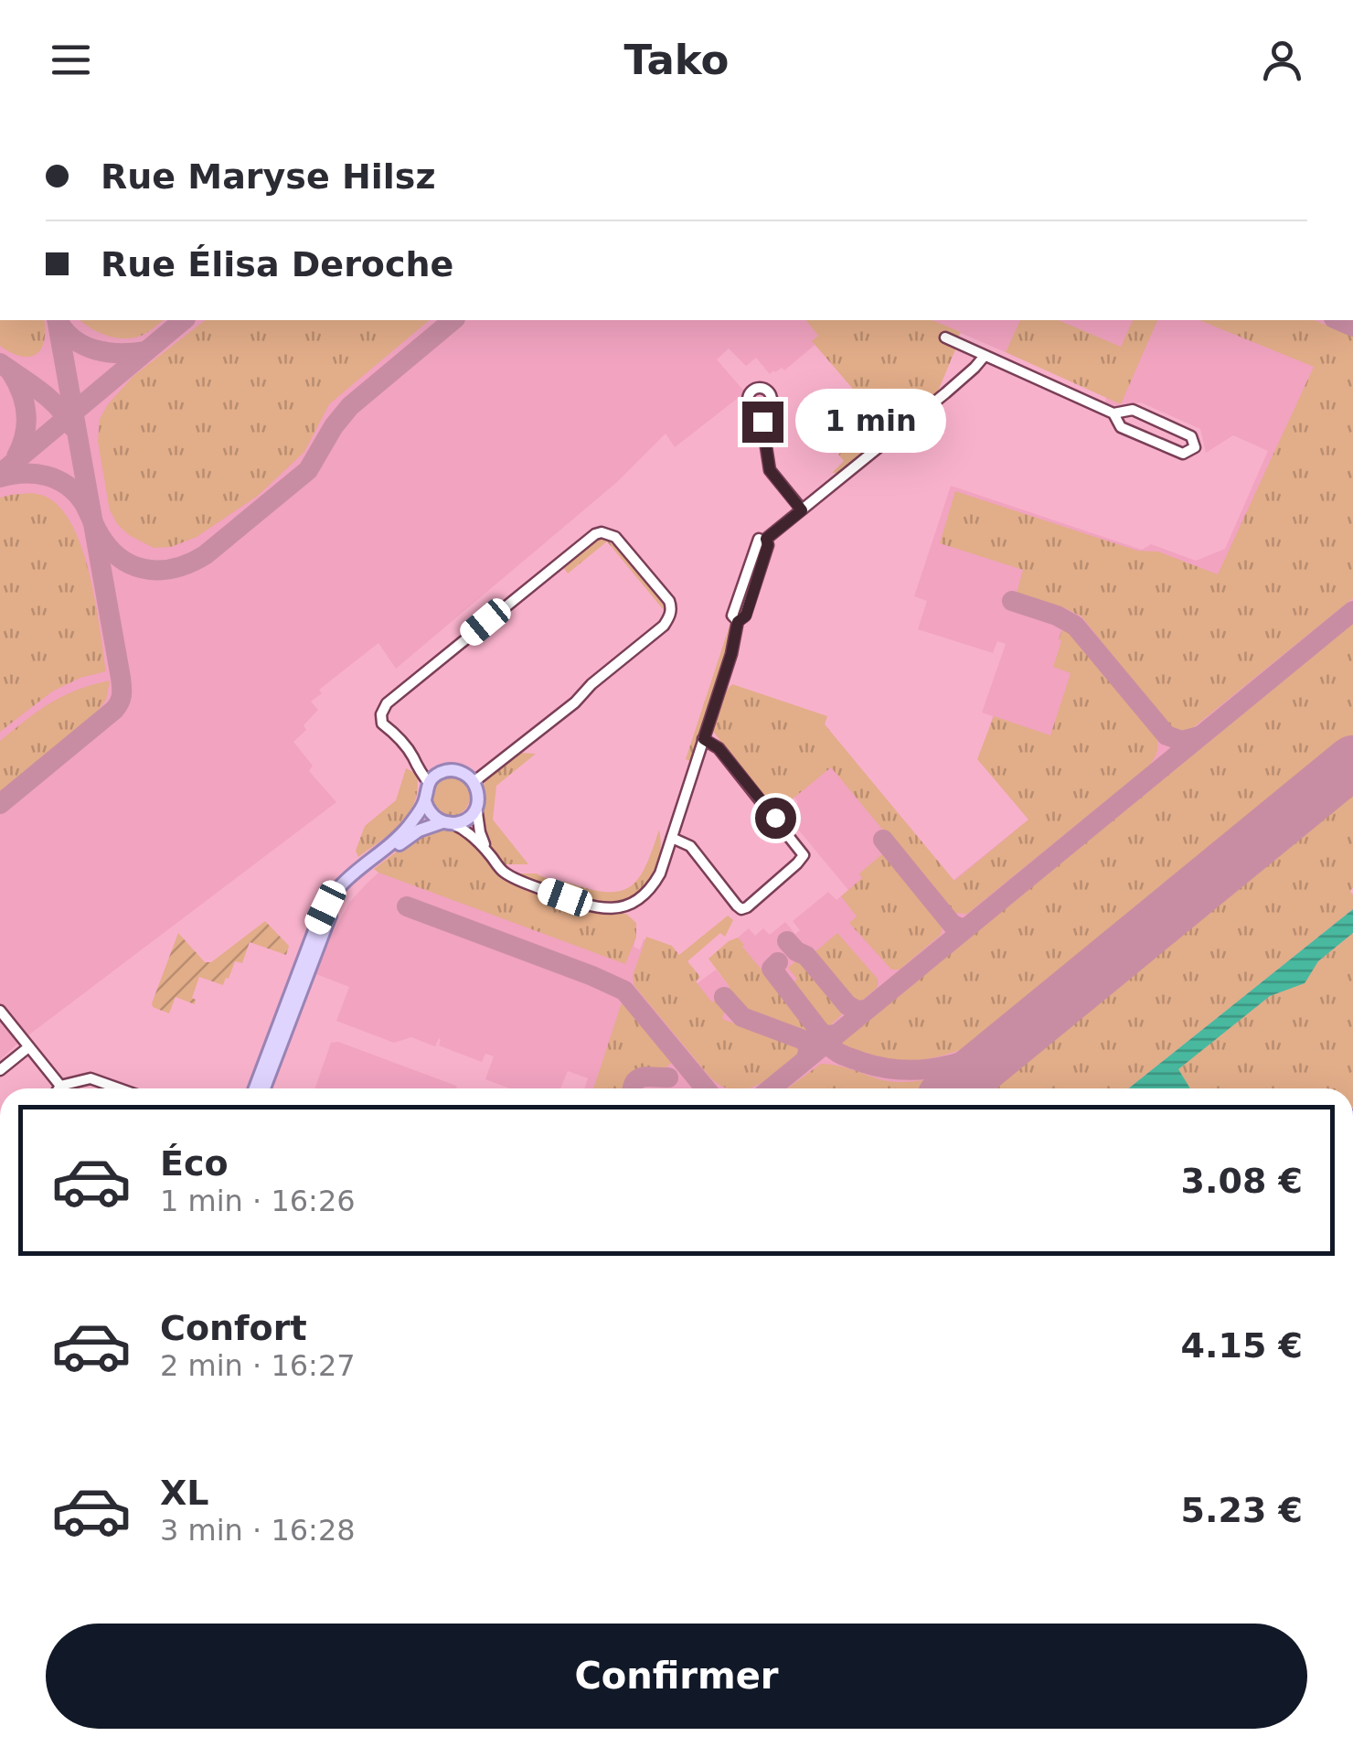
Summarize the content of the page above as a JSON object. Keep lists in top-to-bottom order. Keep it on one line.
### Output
{"page":{"header":"Tako","banner":["Rue Maryse Hilsz","Rue Élisa Deroche"],"bubble":"1 min","list":[{"name":"Éco","note":"1 min · 16:26","value":"3.08 €"},{"name":"Confort","note":"2 min · 16:27","value":"4.15 €"},{"name":"XL","note":"3 min · 16:28","value":"5.23 €"}],"buttons":"Confirmer"}}
